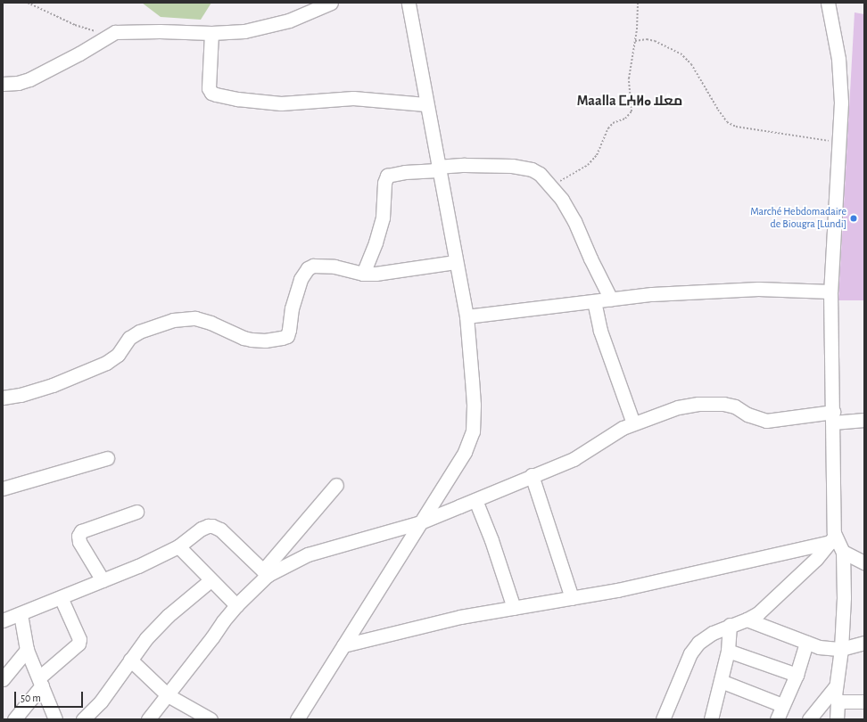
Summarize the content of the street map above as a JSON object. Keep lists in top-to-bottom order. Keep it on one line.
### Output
{"districts":["Maalla ⵎⵄⵍⴰ معلا"],"places":["Marché Hebdomadaire de Biougra [Lundi]"],"scale_bar":"50 m"}
